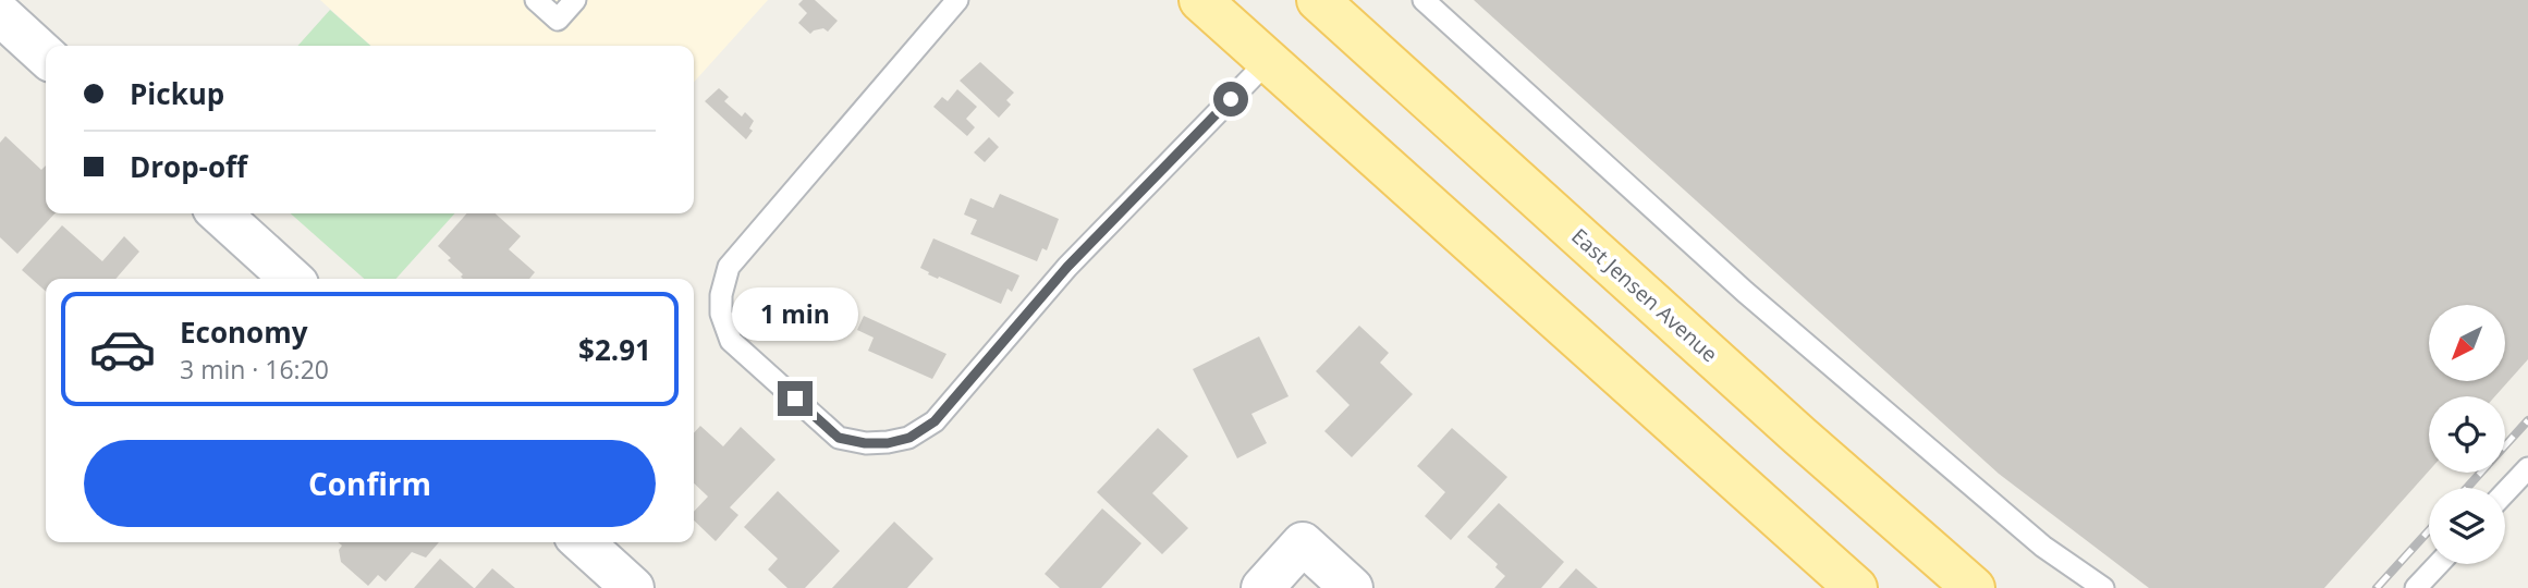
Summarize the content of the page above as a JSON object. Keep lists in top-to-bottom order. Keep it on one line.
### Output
{"streets":{"main road":["East Jensen Avenue"]},"north":"bottom left","page":{"banner":["Pickup","Drop-off"],"bubble":"1 min","list":[{"name":"Economy","note":"3 min · 16:20","value":"$2.91"}],"buttons":"Confirm"}}
